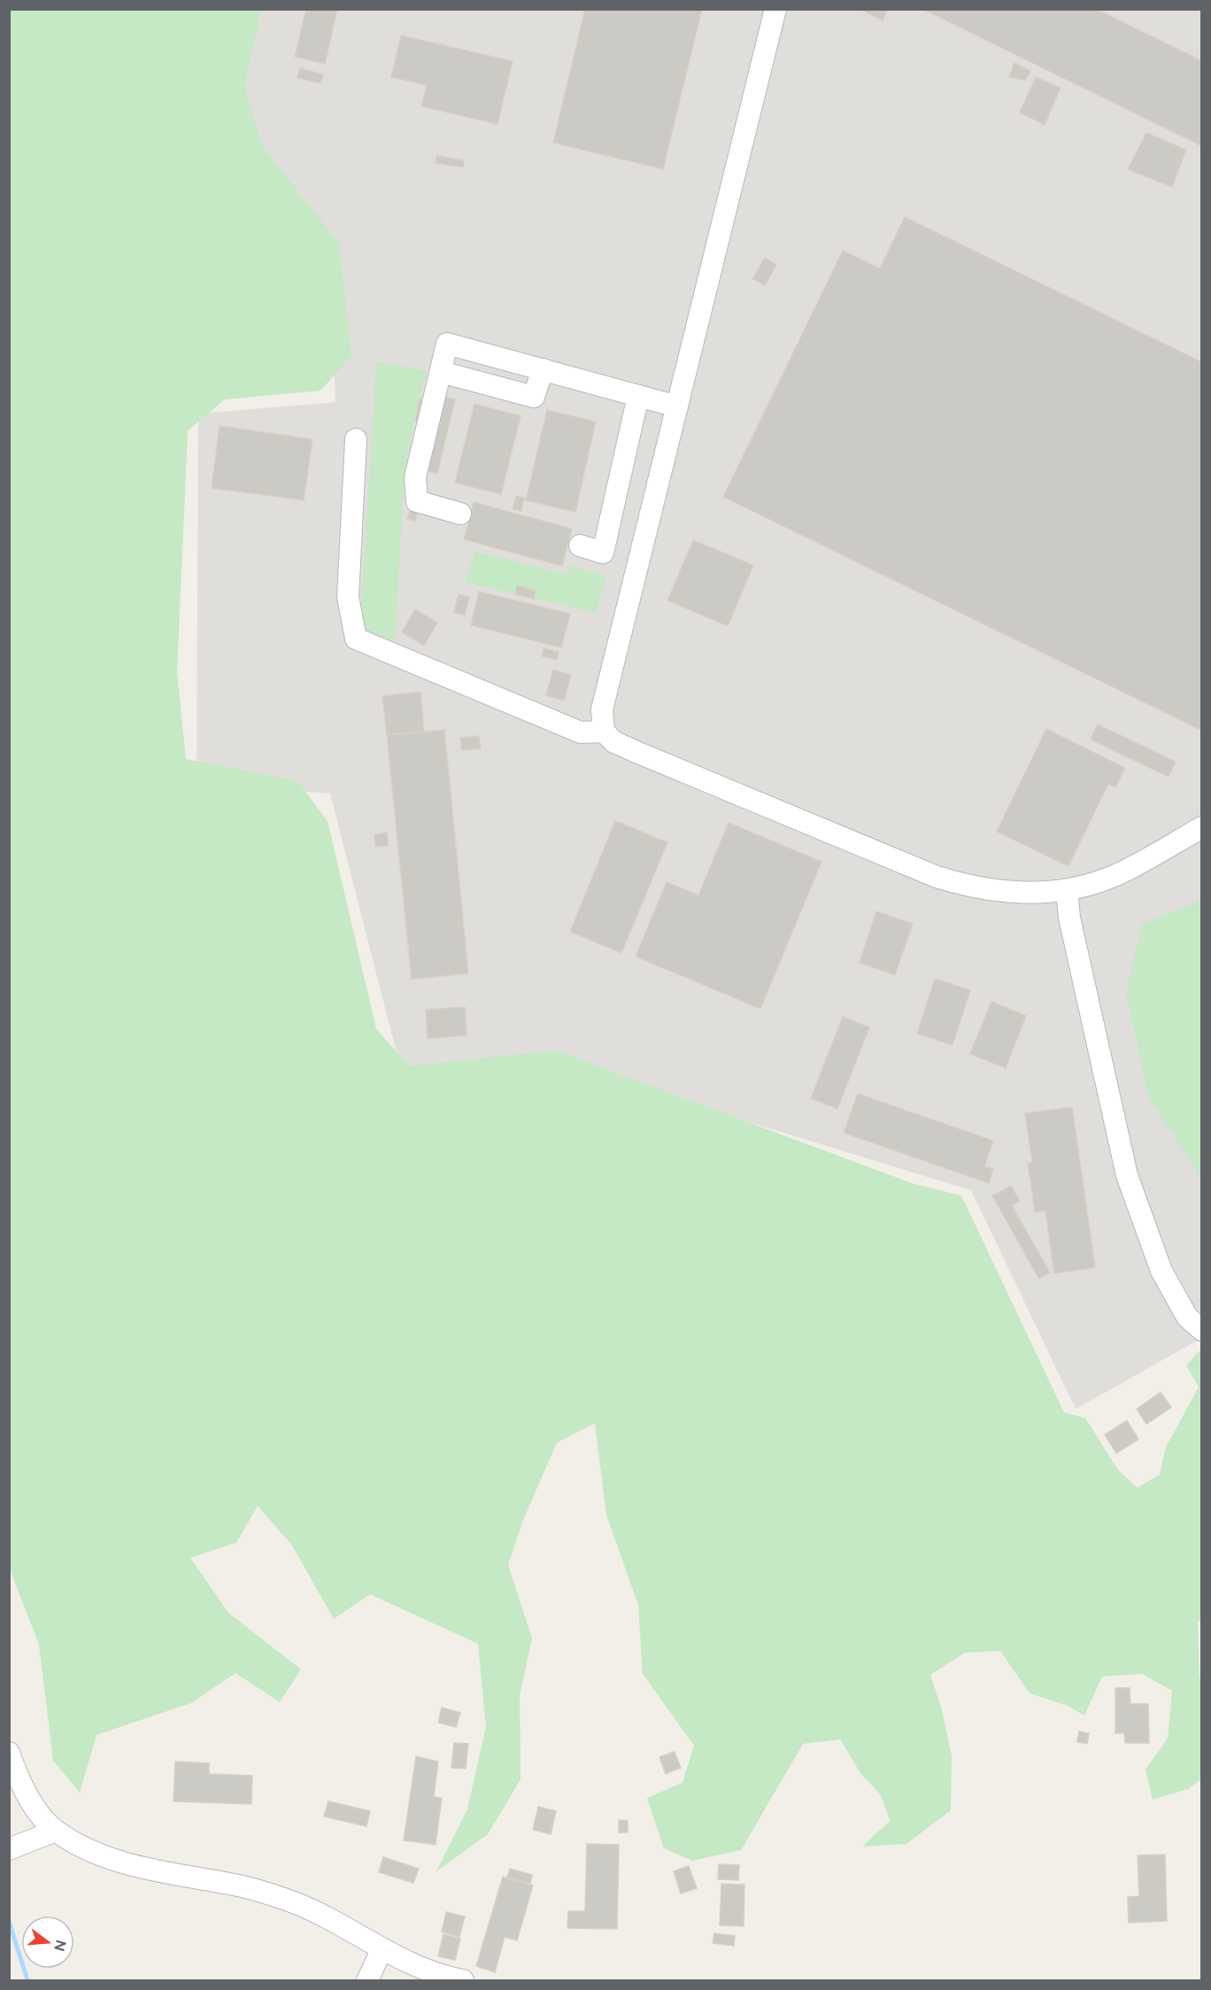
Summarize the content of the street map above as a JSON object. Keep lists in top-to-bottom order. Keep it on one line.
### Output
{"north":"right"}
